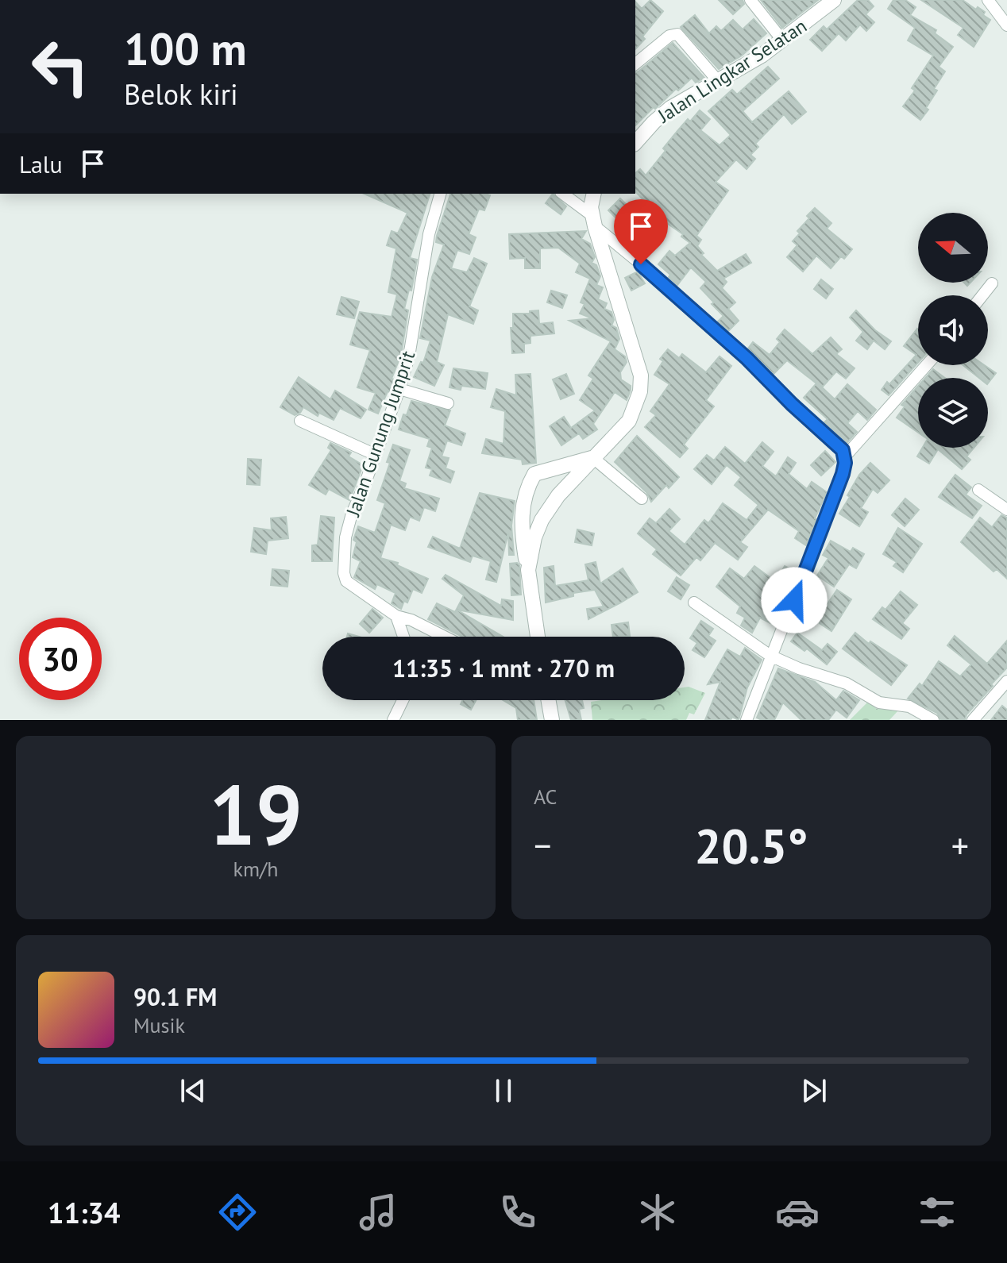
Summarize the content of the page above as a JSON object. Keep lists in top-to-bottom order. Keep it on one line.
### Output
{"streets":{"street":["Jalan Lingkar Selatan","Jalan Gunung Jumprit"]},"north":"left","page":{"turn":["100 m","Belok kiri"],"then":"Lalu","limit":"30","trip":"11:35 · 1 mnt · 270 m","tile":[["19","km/h"],"AC"],"heat":["−","20.5°","+"],"song":["90.1 FM","Musik"],"tabs":"11:34"}}
